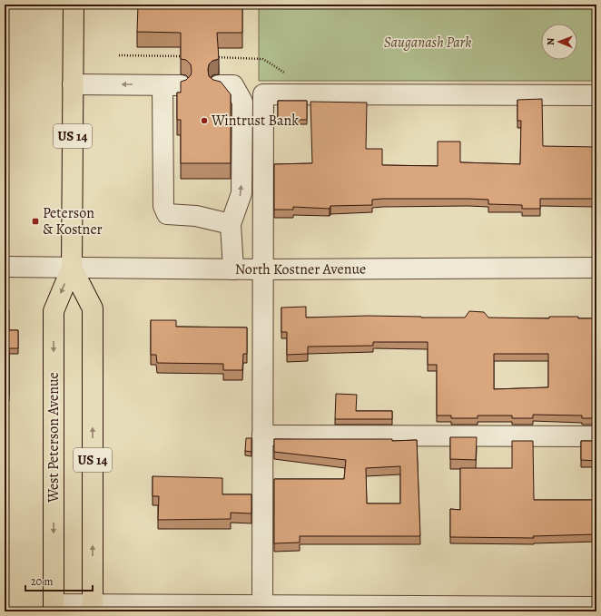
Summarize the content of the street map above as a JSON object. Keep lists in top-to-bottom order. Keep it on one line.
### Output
{"streets":{"main road":["US 14","West Peterson Avenue"],"street":["North Kostner Avenue"]},"crossings":[["North Kostner Avenue","West Peterson Avenue"]],"parks":["Sauganash Park"],"places":{"other":["Wintrust Bank"],"transit":["Peterson & Kostner"]},"scale_bar":"20 m","north":"left"}
